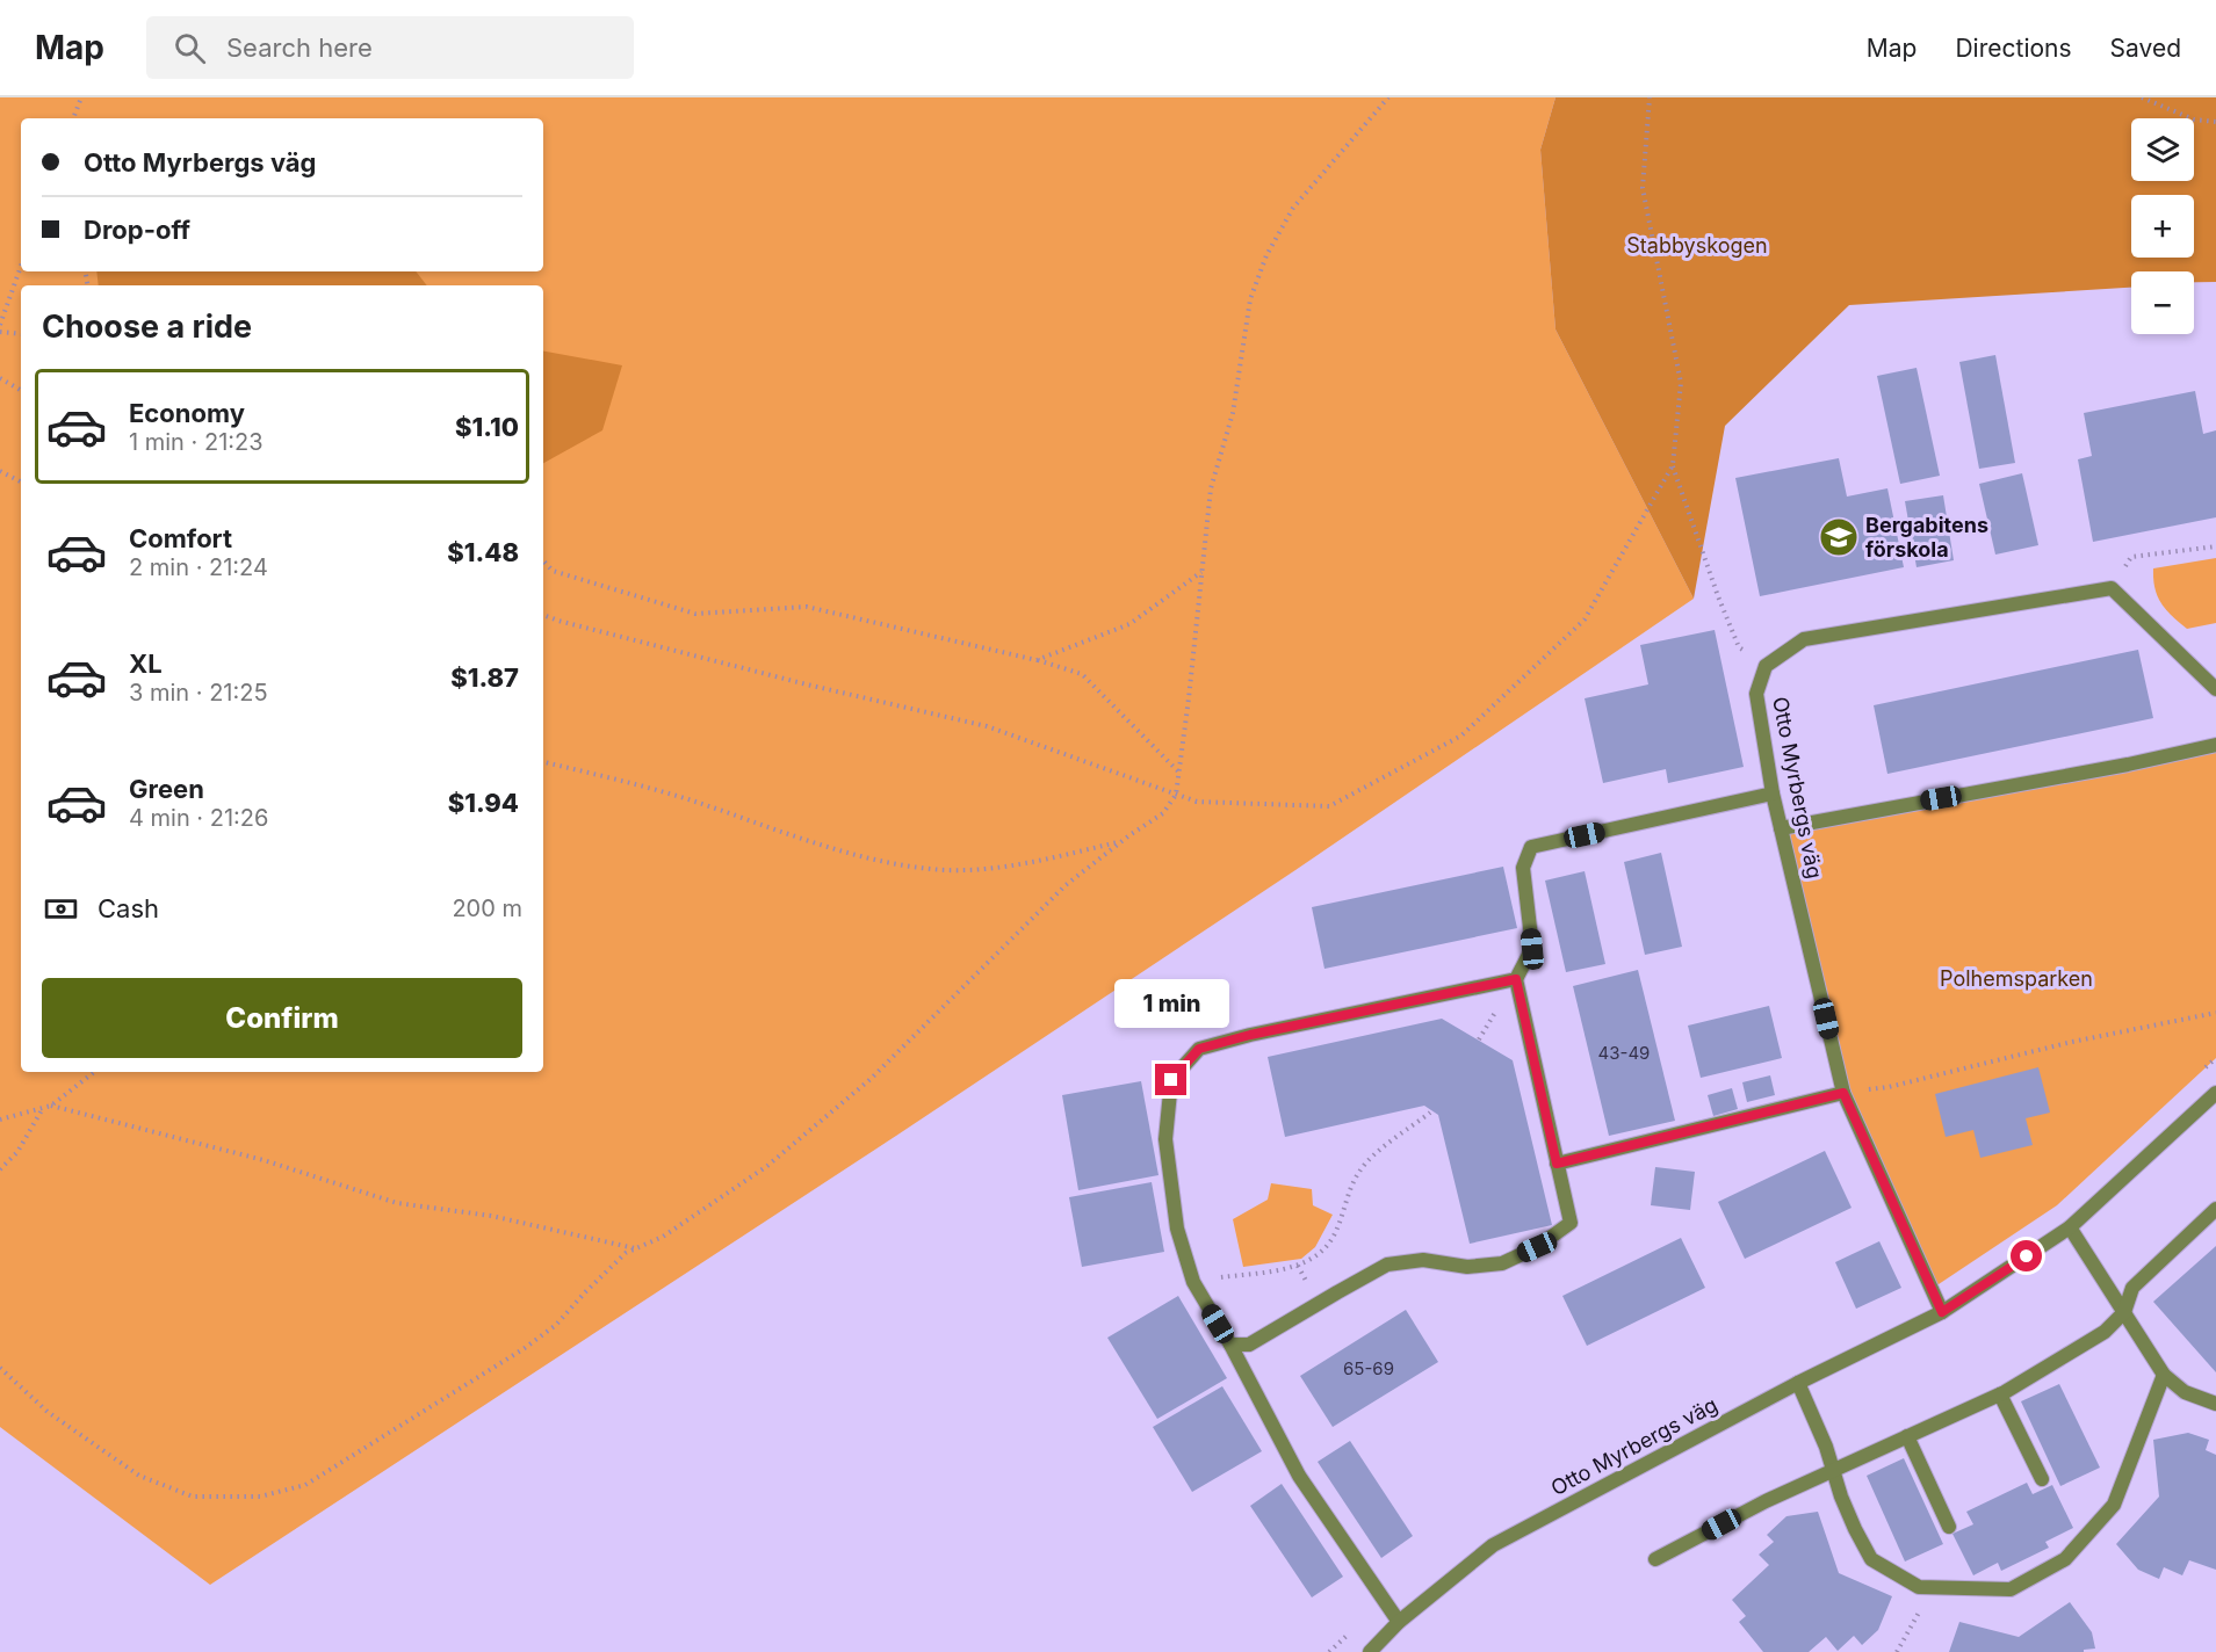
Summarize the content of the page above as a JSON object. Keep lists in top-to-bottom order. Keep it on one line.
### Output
{"streets":{"street":["Otto Myrbergs väg"]},"parks":["Stabbyskogen","Polhemsparken"],"places":{"school or university":["Bergabitens förskola"]},"house_numbers":["43-49","65-69"],"page":{"header":"Map","search":"Search here","nav":["Map","Directions","Saved"],"map_buttons":["+","−"],"banner":["Otto Myrbergs väg","Drop-off"],"heading":"Choose a ride","list":[{"name":"Economy","note":"1 min · 21:23","value":"$1.10"},{"name":"Comfort","note":"2 min · 21:24","value":"$1.48"},{"name":"XL","note":"3 min · 21:25","value":"$1.87"},{"name":"Green","note":"4 min · 21:26","value":"$1.94"}],"pay":["Cash","200 m"],"buttons":"Confirm","bubble":"1 min"}}
